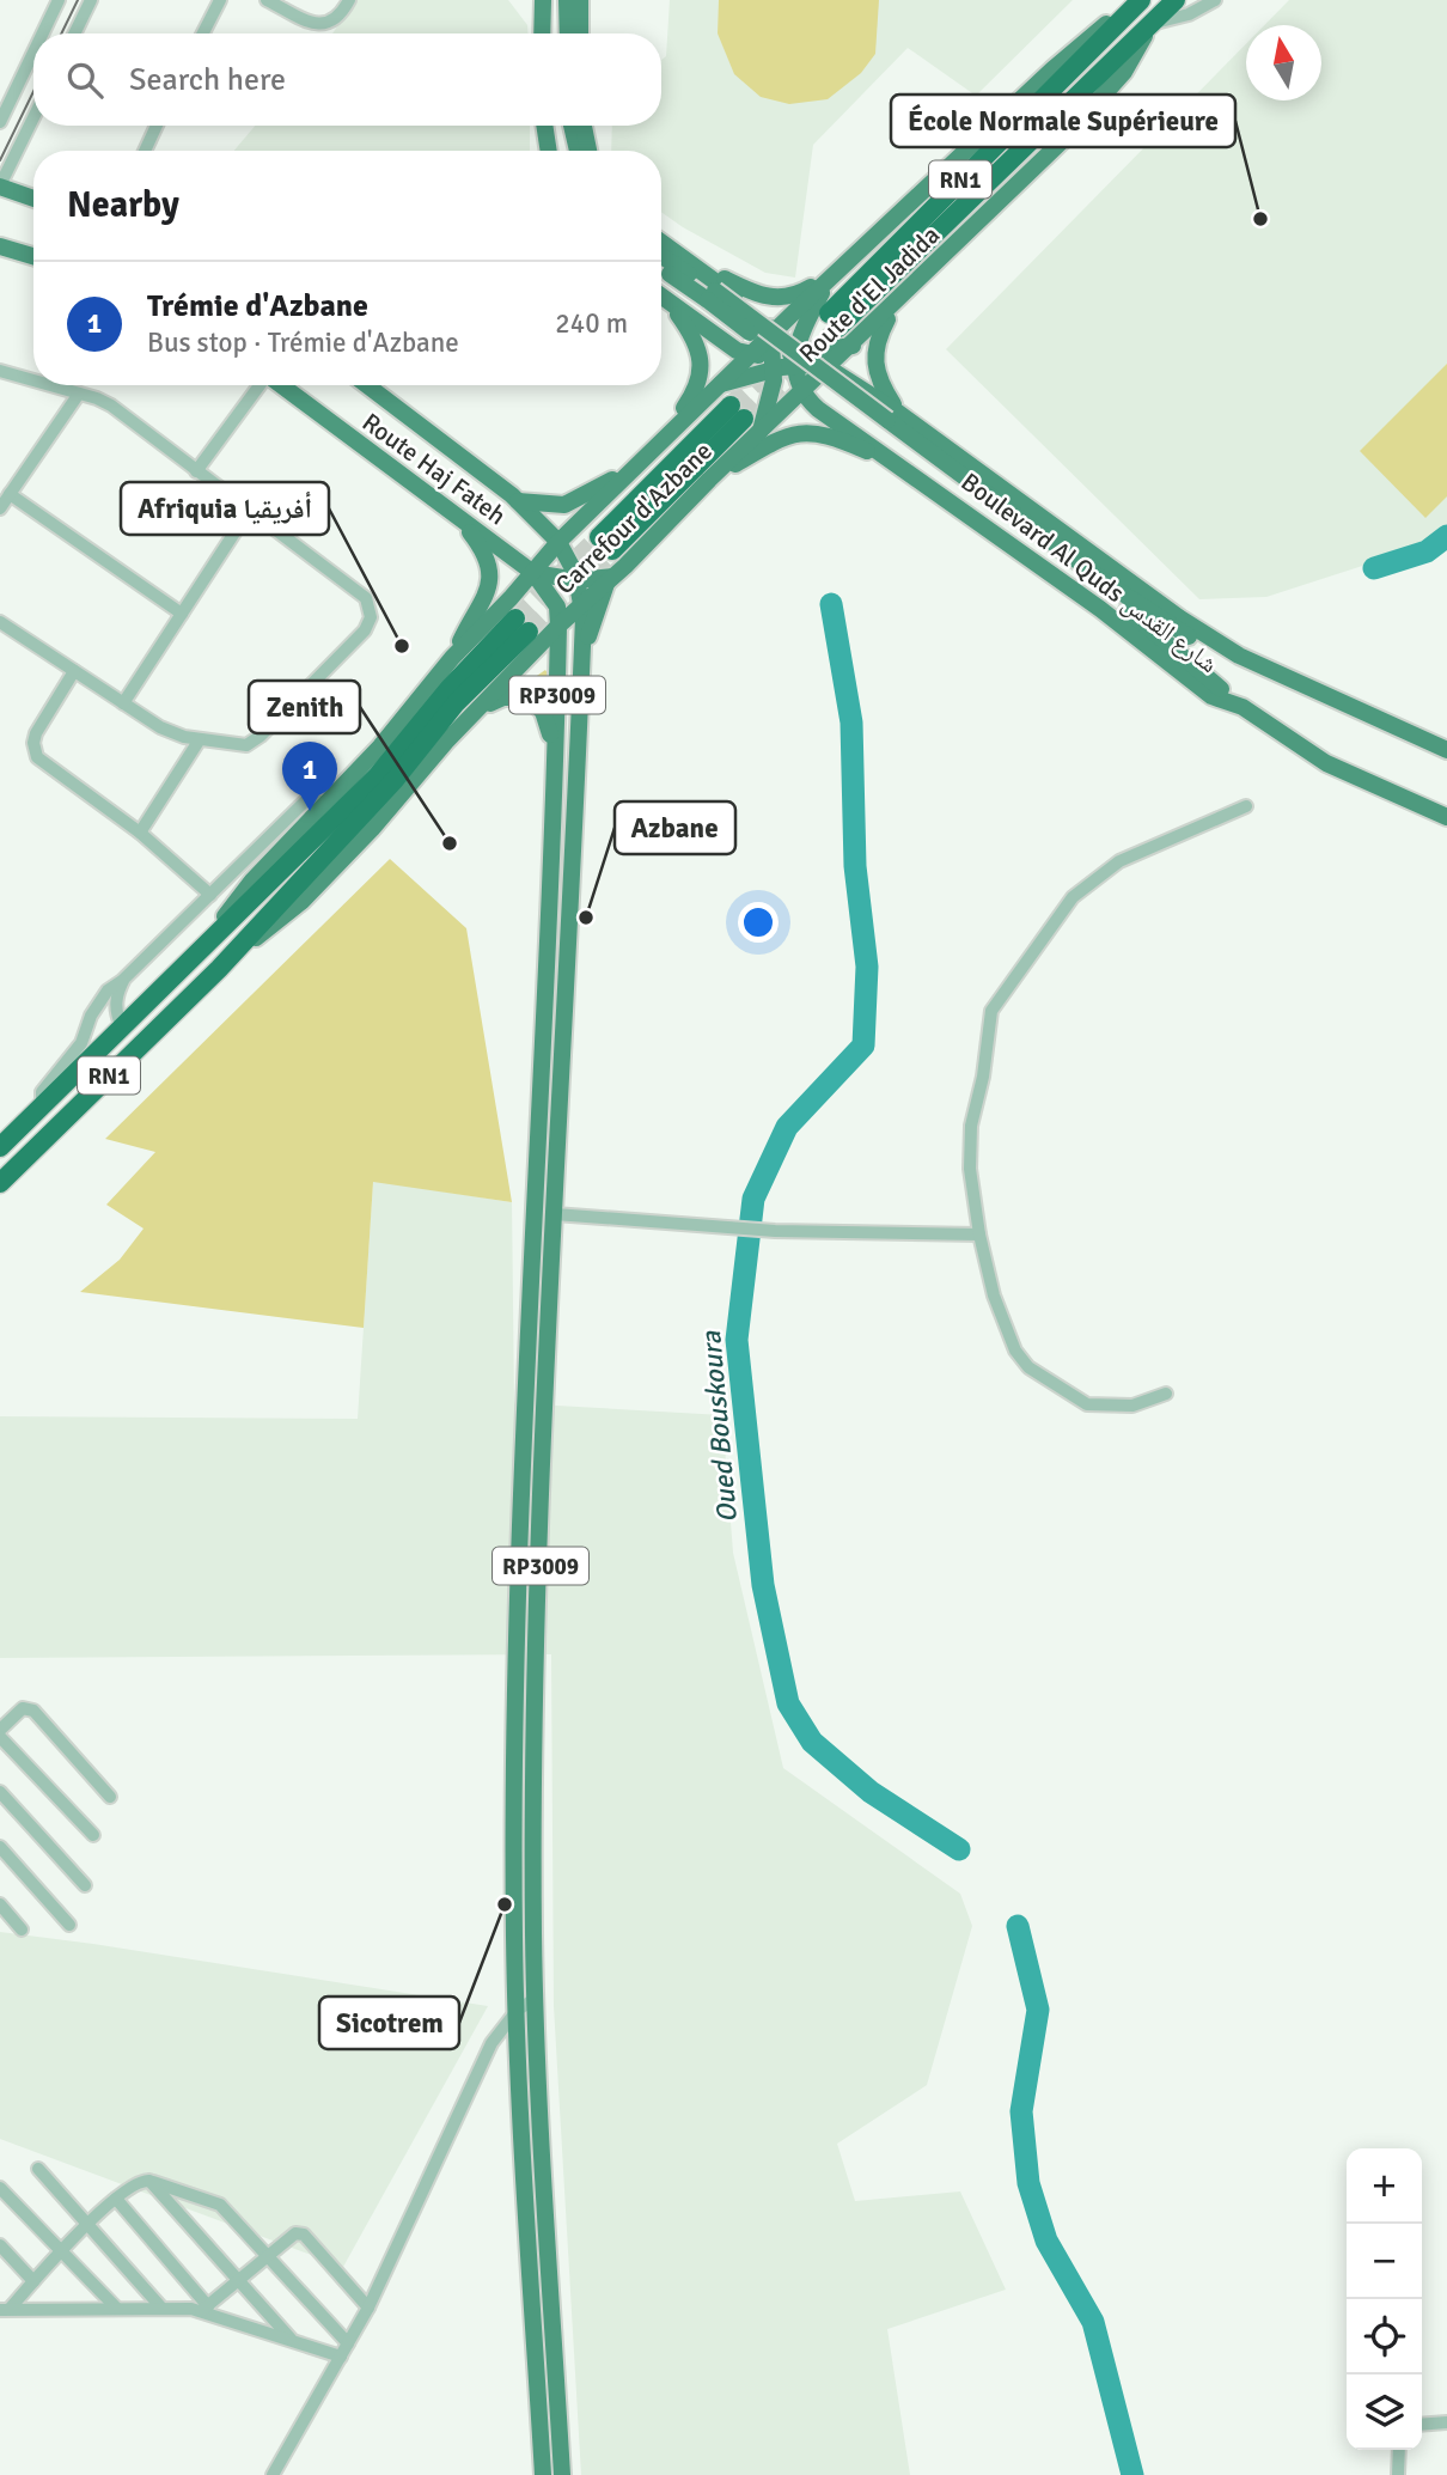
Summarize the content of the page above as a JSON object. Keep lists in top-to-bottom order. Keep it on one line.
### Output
{"streets":{"highway":["RN1","Route d'El Jadida"],"main road":["Route Haj Fateh","Carrefour d'Azbane","Boulevard Al Quds شارع القدس","RP3009"]},"crossings":[["RN1","Route d'El Jadida"],["Route d'El Jadida","Carrefour d'Azbane"],["Route d'El Jadida","Boulevard Al Quds شارع القدس"],["Route Haj Fateh","Carrefour d'Azbane"],["Route Haj Fateh","RP3009"],["Carrefour d'Azbane","RP3009"]],"water":["Oued Bouskoura"],"places":["École Normale Supérieure","Afriquia أفريقيا","Zenith","Azbane","Sicotrem"],"north":"top","page":{"search":"Search here","heading":"Nearby","list":[{"mark":"1","name":"Trémie d'Azbane","note":"Bus stop · Trémie d'Azbane","value":"240 m"}],"pins":"1","map_buttons":["+","−"]}}
